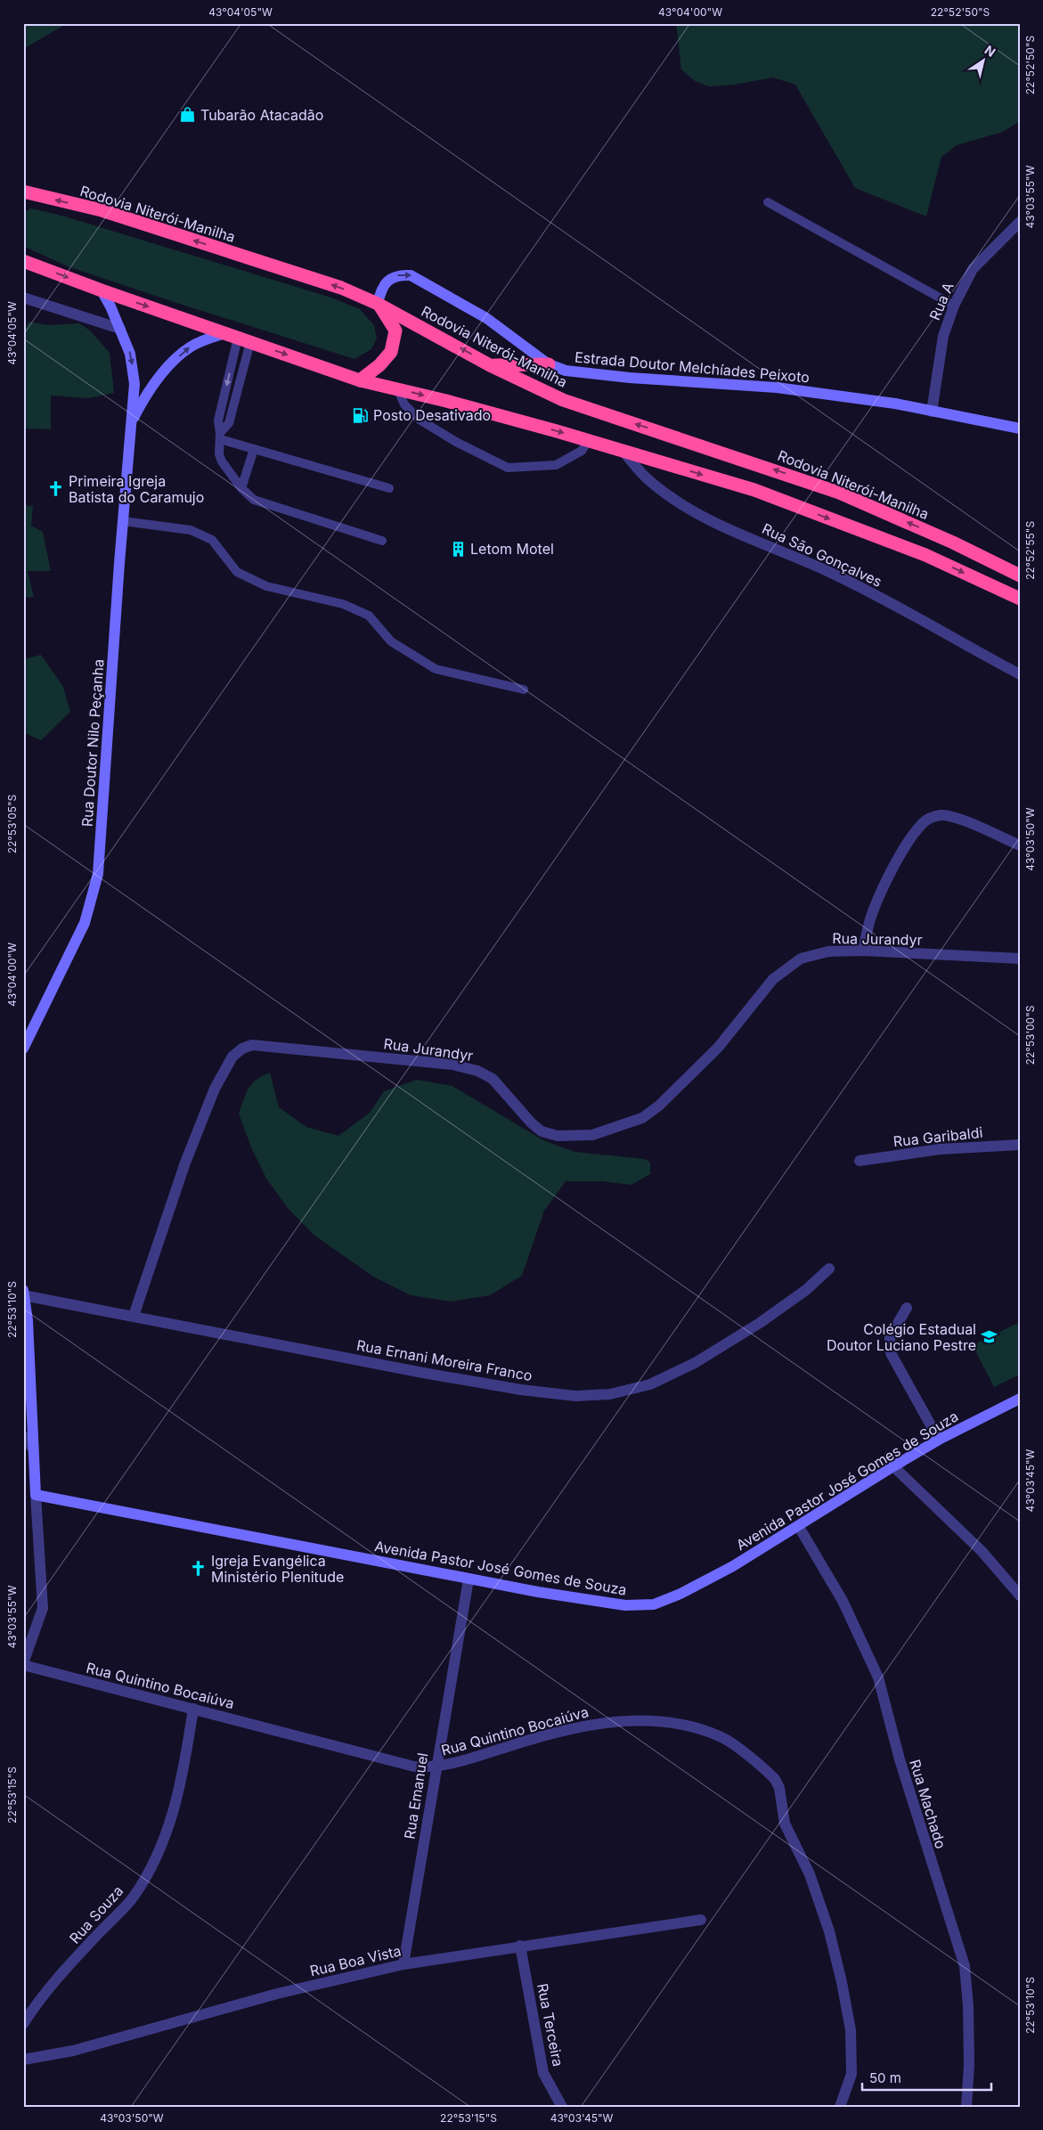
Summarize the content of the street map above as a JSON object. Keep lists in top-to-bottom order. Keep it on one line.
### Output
{"streets":{"highway":["Rodovia Niterói-Manilha"],"street":["Rua A","Estrada Doutor Melchíades Peixoto","Rua São Gonçalves","Rua Doutor Nilo Peçanha","Rua Jurandyr","Rua Garibaldi","Rua Ernani Moreira Franco","Avenida Pastor José Gomes de Souza","Rua Quintino Bocaiúva","Rua Emanuel","Rua Machado","Rua Souza","Rua Boa Vista","Rua Terceira"]},"crossings":[["Rodovia Niterói-Manilha","Estrada Doutor Melchíades Peixoto"],["Rua A","Estrada Doutor Melchíades Peixoto"],["Rua Jurandyr","Rua Ernani Moreira Franco"],["Avenida Pastor José Gomes de Souza","Rua Emanuel"],["Avenida Pastor José Gomes de Souza","Rua Machado"],["Rua Quintino Bocaiúva","Rua Emanuel"],["Rua Quintino Bocaiúva","Rua Souza"],["Rua Emanuel","Rua Boa Vista"],["Rua Boa Vista","Rua Terceira"]],"places":{"shop":["Tubarão Atacadão"],"fuel station":["Posto Desativado"],"church":["Primeira Igreja Batista do Caramujo","Igreja Evangélica Ministério Plenitude"],"building":["Letom Motel"],"school or university":["Colégio Estadual Doutor Luciano Pestre"]},"scale_bar":"50 m","north":"top right","coordinates":["43°04'05\"W","43°04'00\"W","22°52'50\"S","43°03'55\"W","22°52'55\"S","22°53'05\"S","43°03'50\"W","22°53'00\"S","22°53'10\"S","43°03'45\"W","22°53'15\"S"]}
